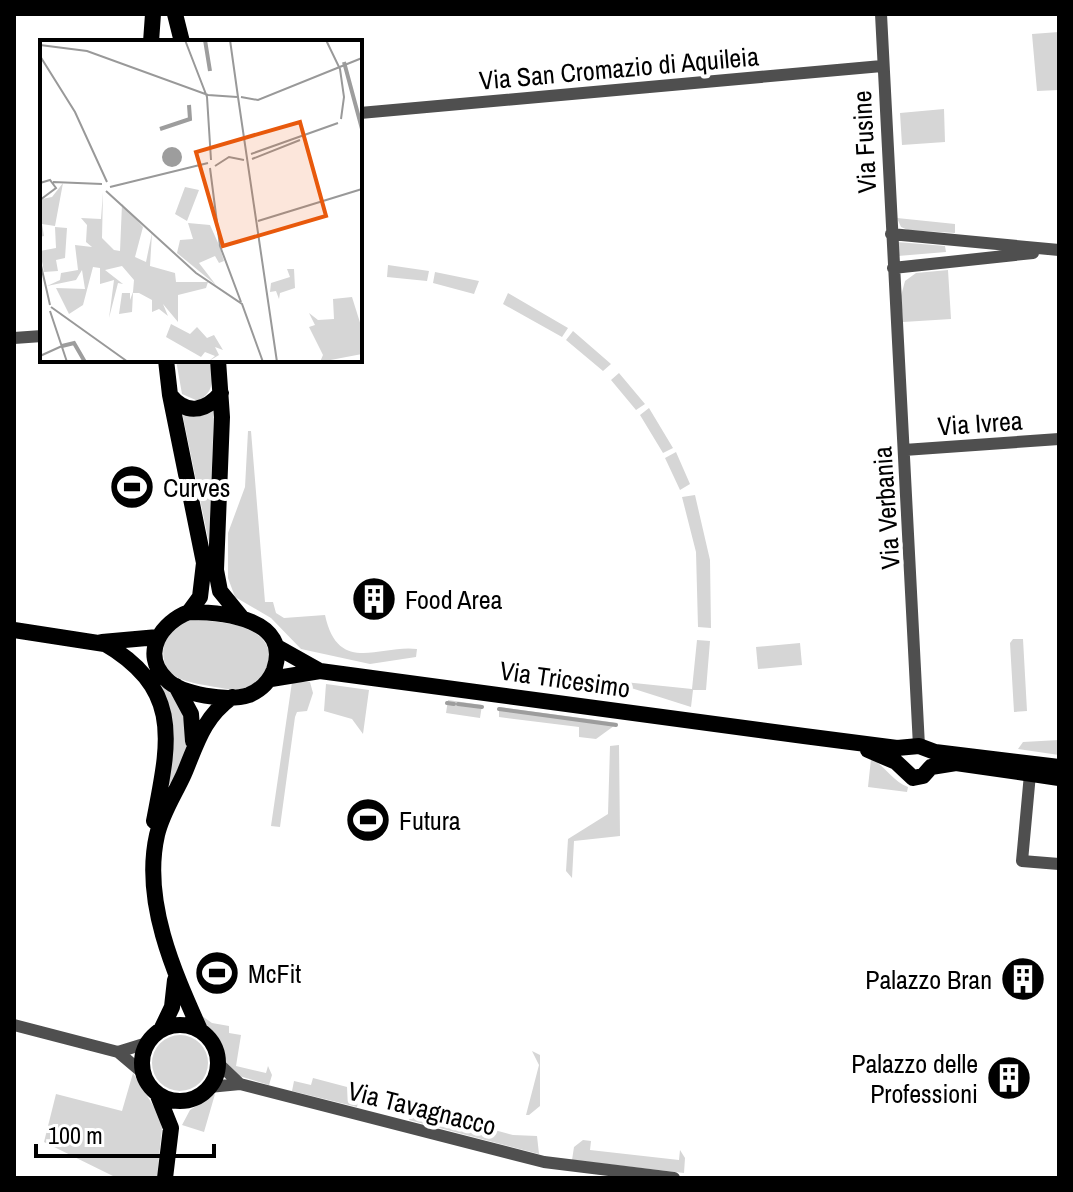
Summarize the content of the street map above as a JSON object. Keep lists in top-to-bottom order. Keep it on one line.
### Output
{"streets":{"main road":["Via Tricesimo"],"street":["Via San Cromazio di Aquileia","Via Fusine","Via Ivrea","Via Verbania","Via Tavagnacco"]},"crossings":[["Via San Cromazio di Aquileia","Via Fusine"],["Via Fusine","Via Verbania"],["Via Ivrea","Via Verbania"],["Via Verbania","Via Tricesimo"]],"places":{"sports":["Curves","Futura","McFit"],"building":["Food Area","Palazzo Bran","Palazzo delle Professioni"]},"scale_bar":"100 m"}
